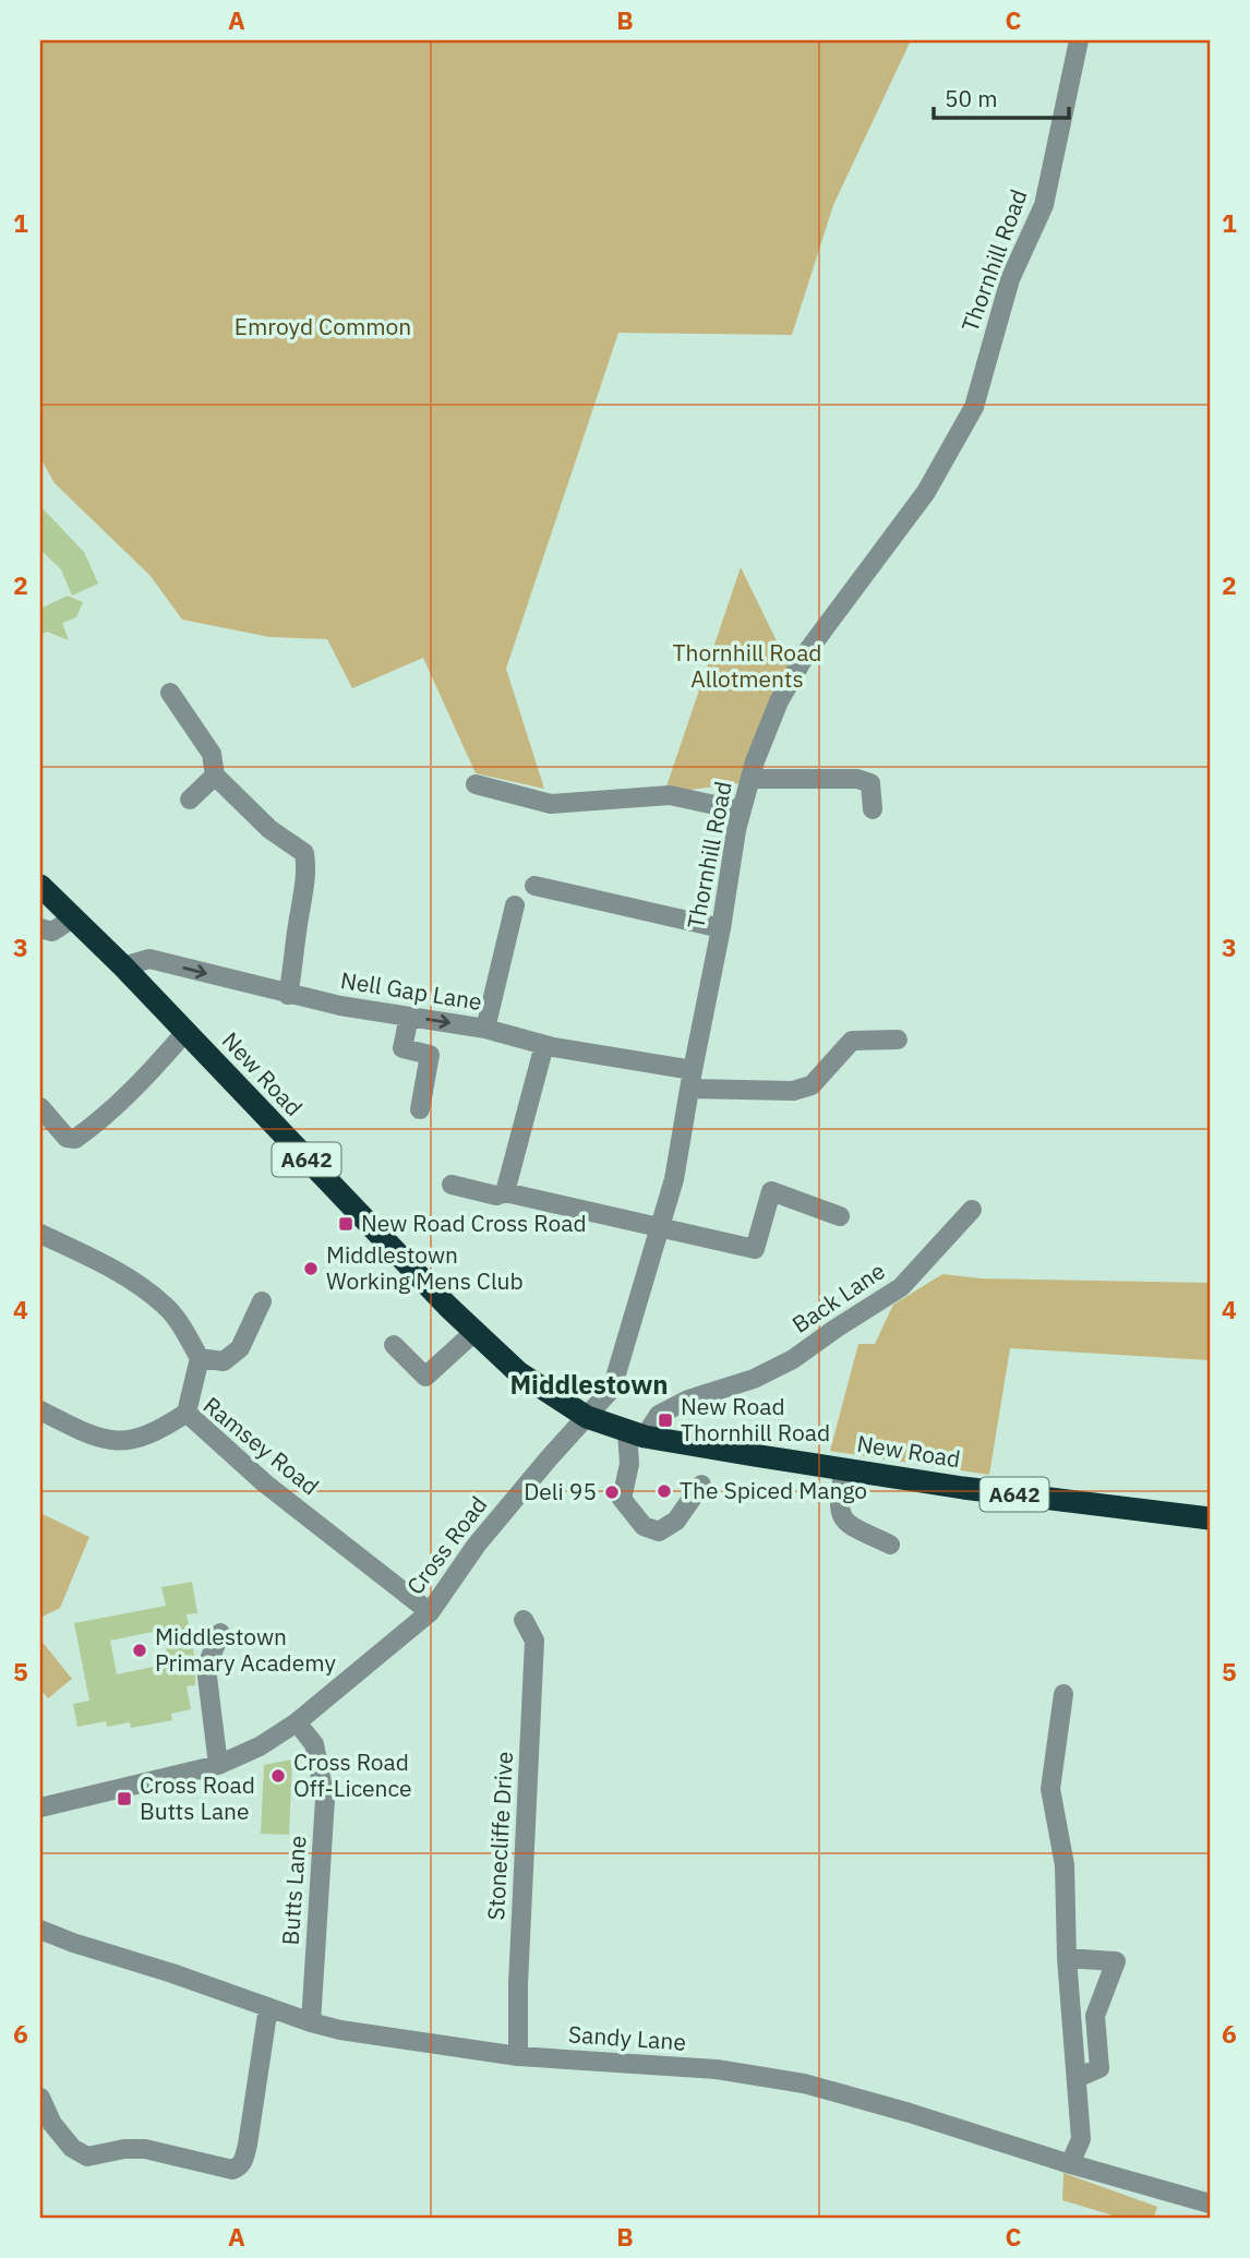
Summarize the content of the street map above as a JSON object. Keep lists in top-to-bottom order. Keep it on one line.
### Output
{"streets":{"highway":["New Road","A642"],"street":["Thornhill Road","Nell Gap Lane","Back Lane","Ramsey Road","Cross Road","Stonecliffe Drive","Butts Lane","Sandy Lane"]},"crossings":[["Thornhill Road","Nell Gap Lane"],["Thornhill Road","New Road"],["Thornhill Road","Cross Road"],["Nell Gap Lane","New Road"],["New Road","Back Lane"],["New Road","Cross Road"],["Ramsey Road","Cross Road"],["Cross Road","Butts Lane"],["Stonecliffe Drive","Sandy Lane"],["Butts Lane","Sandy Lane"]],"districts":["Middlestown"],"parks":["Emroyd Common","Thornhill Road Allotments"],"places":{"transit":["New Road Cross Road","New Road Thornhill Road","Cross Road Butts Lane"],"other":["Middlestown Working Mens Club","The Spiced Mango","Deli 95","Middlestown Primary Academy","Cross Road Off-Licence"]},"scale_bar":"50 m","grid":{"columns":["A","B","C"],"rows":["1","2","3","4","5","6"]}}
